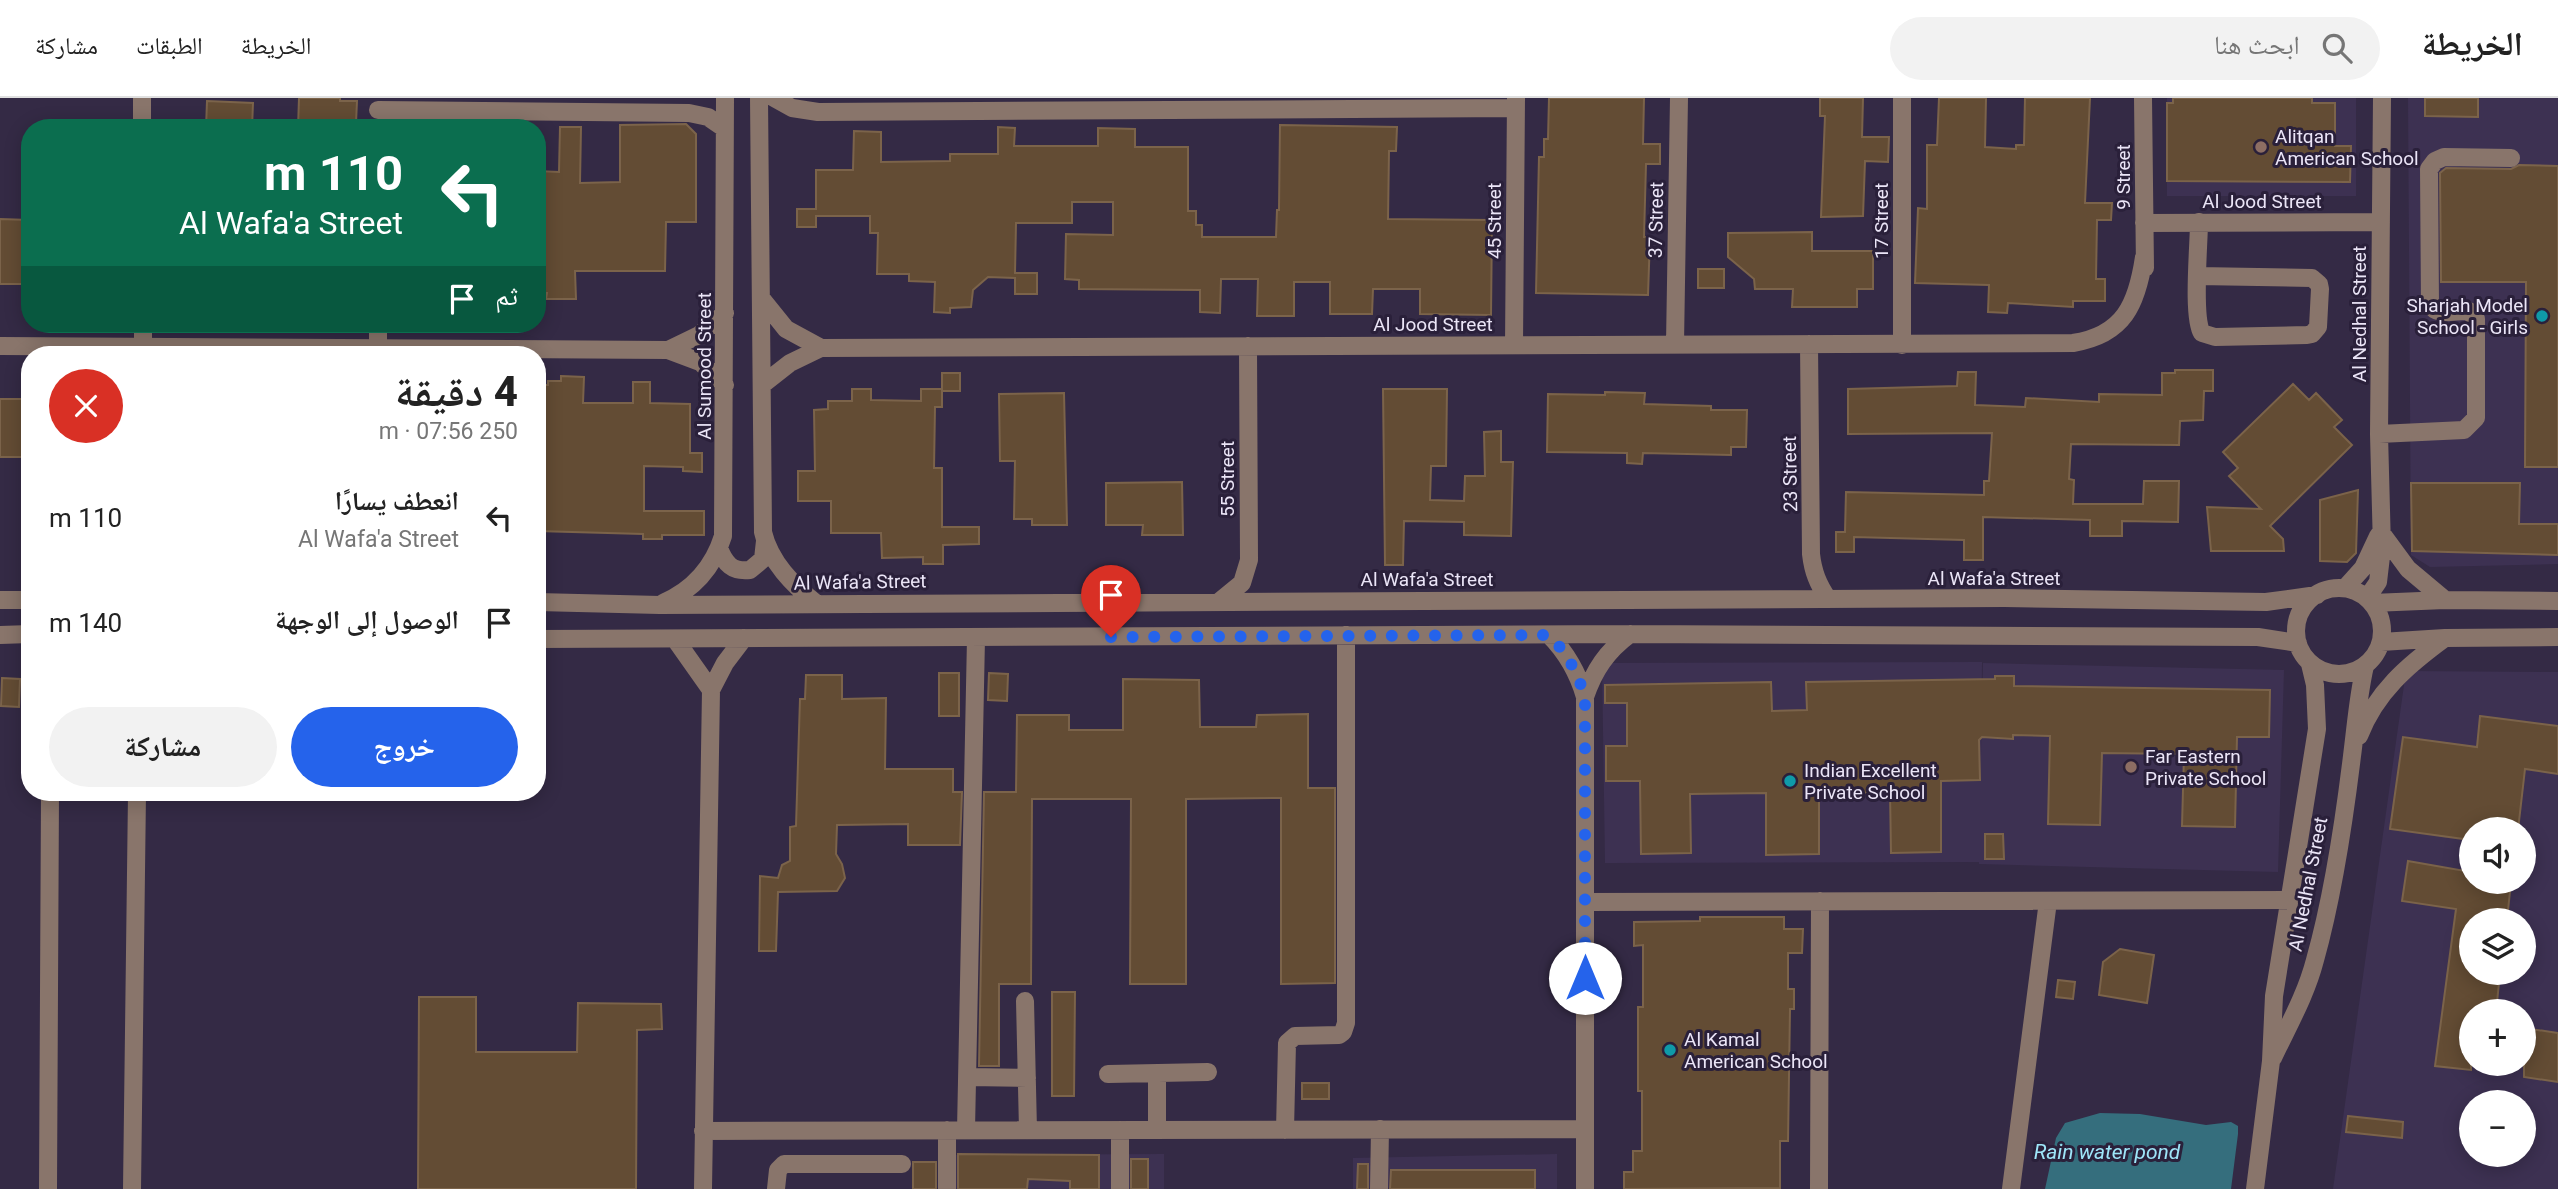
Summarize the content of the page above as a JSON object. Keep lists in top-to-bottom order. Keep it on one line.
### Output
{"streets":{"street":["9 Street","Al Jood Street","37 Street","45 Street","17 Street","Al Nedhal Street","Al Sumood Street","23 Street","55 Street","Al Wafa'a Street"]},"crossings":[["9 Street","Al Jood Street"],["Al Jood Street","37 Street"],["Al Jood Street","45 Street"],["Al Jood Street","17 Street"],["Al Jood Street","Al Nedhal Street"],["Al Jood Street","23 Street"],["Al Jood Street","55 Street"],["Al Nedhal Street","Al Wafa'a Street"],["Al Sumood Street","Al Wafa'a Street"],["23 Street","Al Wafa'a Street"],["55 Street","Al Wafa'a Street"]],"water":["Rain water pond"],"places":["Alitqan American School","Sharjah Model School - Girls","Far Eastern Private School","Indian Excellent Private School","Al Kamal American School"],"page":{"header":"الخريطة","search":"ابحث هنا","nav":["الخريطة","الطبقات","مشاركة"],"turn":["110 m","Al Wafa'a Street"],"then":"ثم","heading":["4 دقيقة","250 m · 07:56"],"list":[{"name":"انعطف يسارًا","note":"Al Wafa'a Street","value":"110 m"},{"name":"الوصول إلى الوجهة","value":"140 m"}],"buttons":["خروج","مشاركة"],"map_buttons":["+","−"]}}
